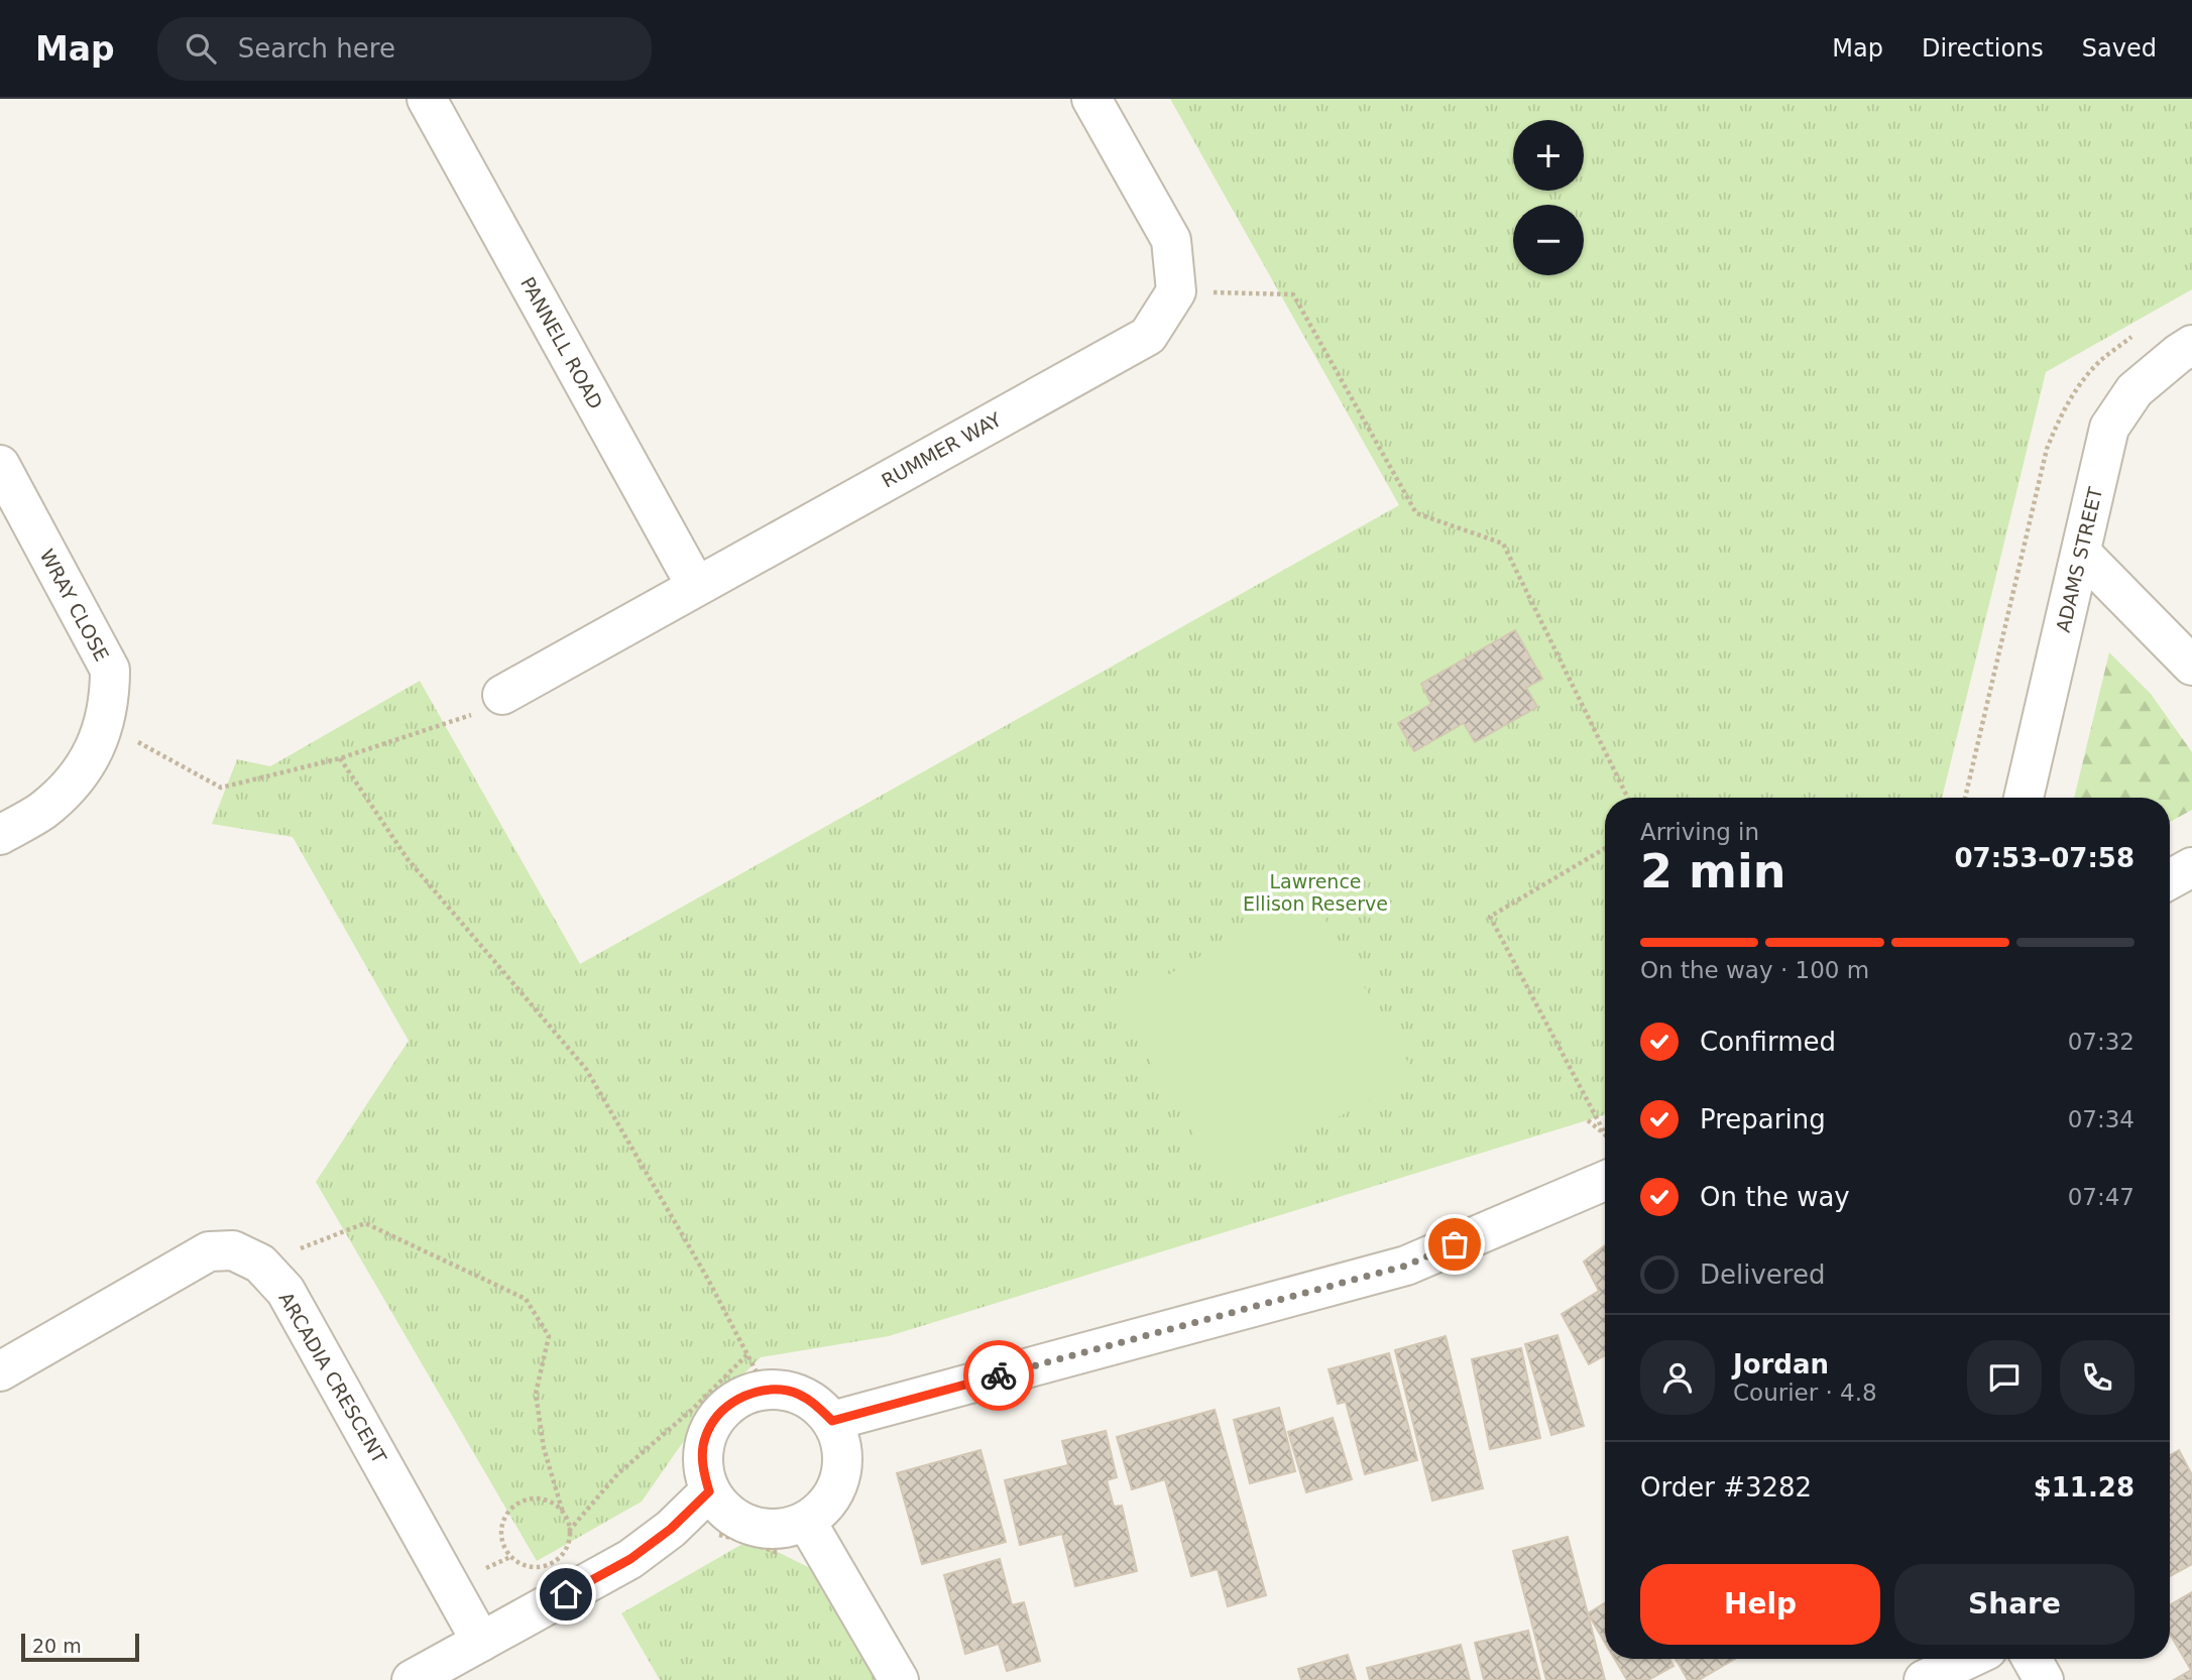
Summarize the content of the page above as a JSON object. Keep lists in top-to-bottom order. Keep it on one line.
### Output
{"streets":{"street":["PANNELL ROAD","RUMMER WAY","ADAMS STREET","WRAY CLOSE","ARCADIA CRESCENT"]},"crossings":[["PANNELL ROAD","RUMMER WAY"]],"parks":["Lawrence Ellison Reserve"],"scale_bar":"20 m","page":{"header":"Map","search":"Search here","nav":["Map","Directions","Saved"],"map_buttons":["+","−"],"heading":["2 min","Arriving in","07:53–07:58"],"panel":["Jordan","Courier · 4.8","Order #3282","$11.28"],"bar":"On the way · 100 m","list":[["Confirmed","07:32"],["Preparing","07:34"],["On the way","07:47"],"Delivered"],"buttons":["Help","Share"],"scale":"20 m"}}
